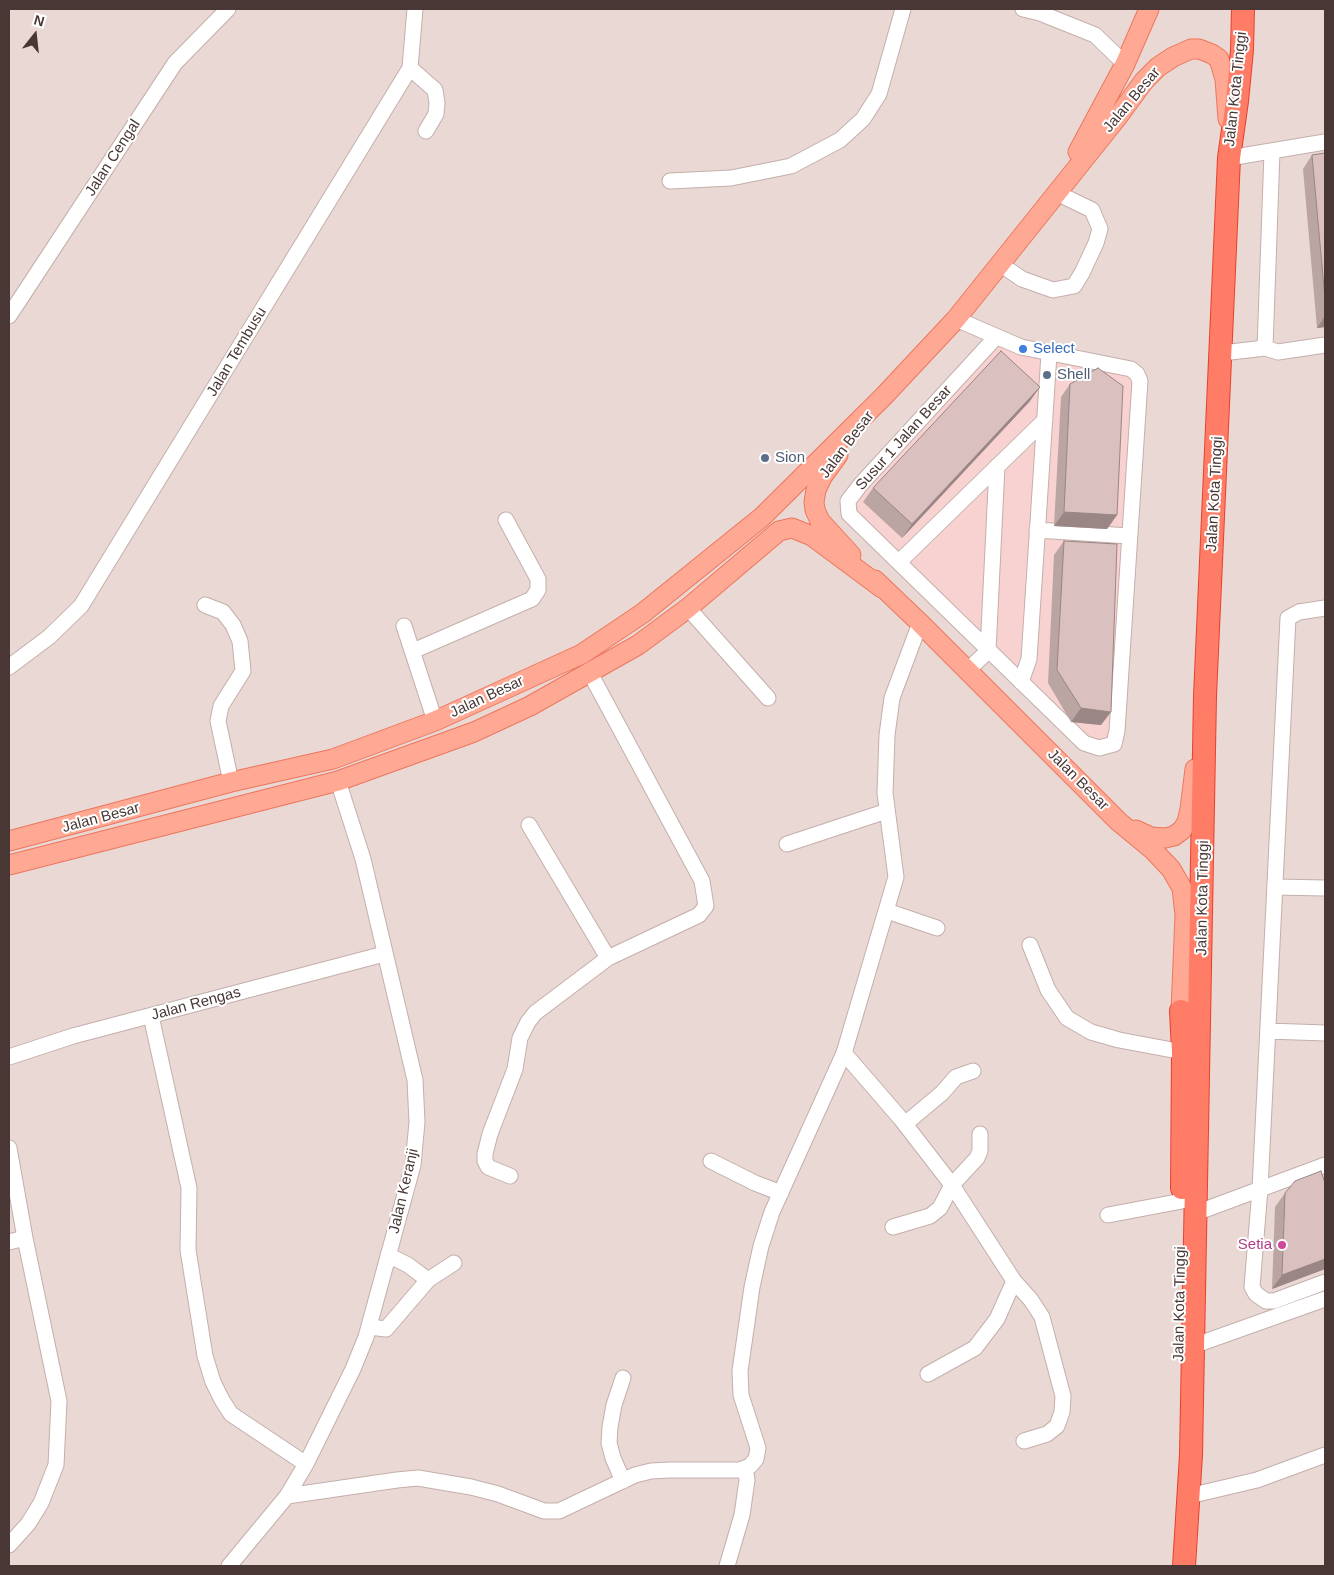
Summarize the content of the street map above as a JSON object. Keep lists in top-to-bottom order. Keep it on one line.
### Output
{"streets":{"highway":["Jalan Kota Tinggi"],"main road":["Jalan Besar"],"street":["Jalan Cengal","Jalan Tembusu","Susur 1 Jalan Besar","Jalan Rengas","Jalan Keranji"]},"crossings":[["Jalan Kota Tinggi","Jalan Besar"],["Jalan Besar","Jalan Keranji"],["Jalan Rengas","Jalan Keranji"]],"places":["Select","Shell","Sion","Setia"],"north":"top"}
